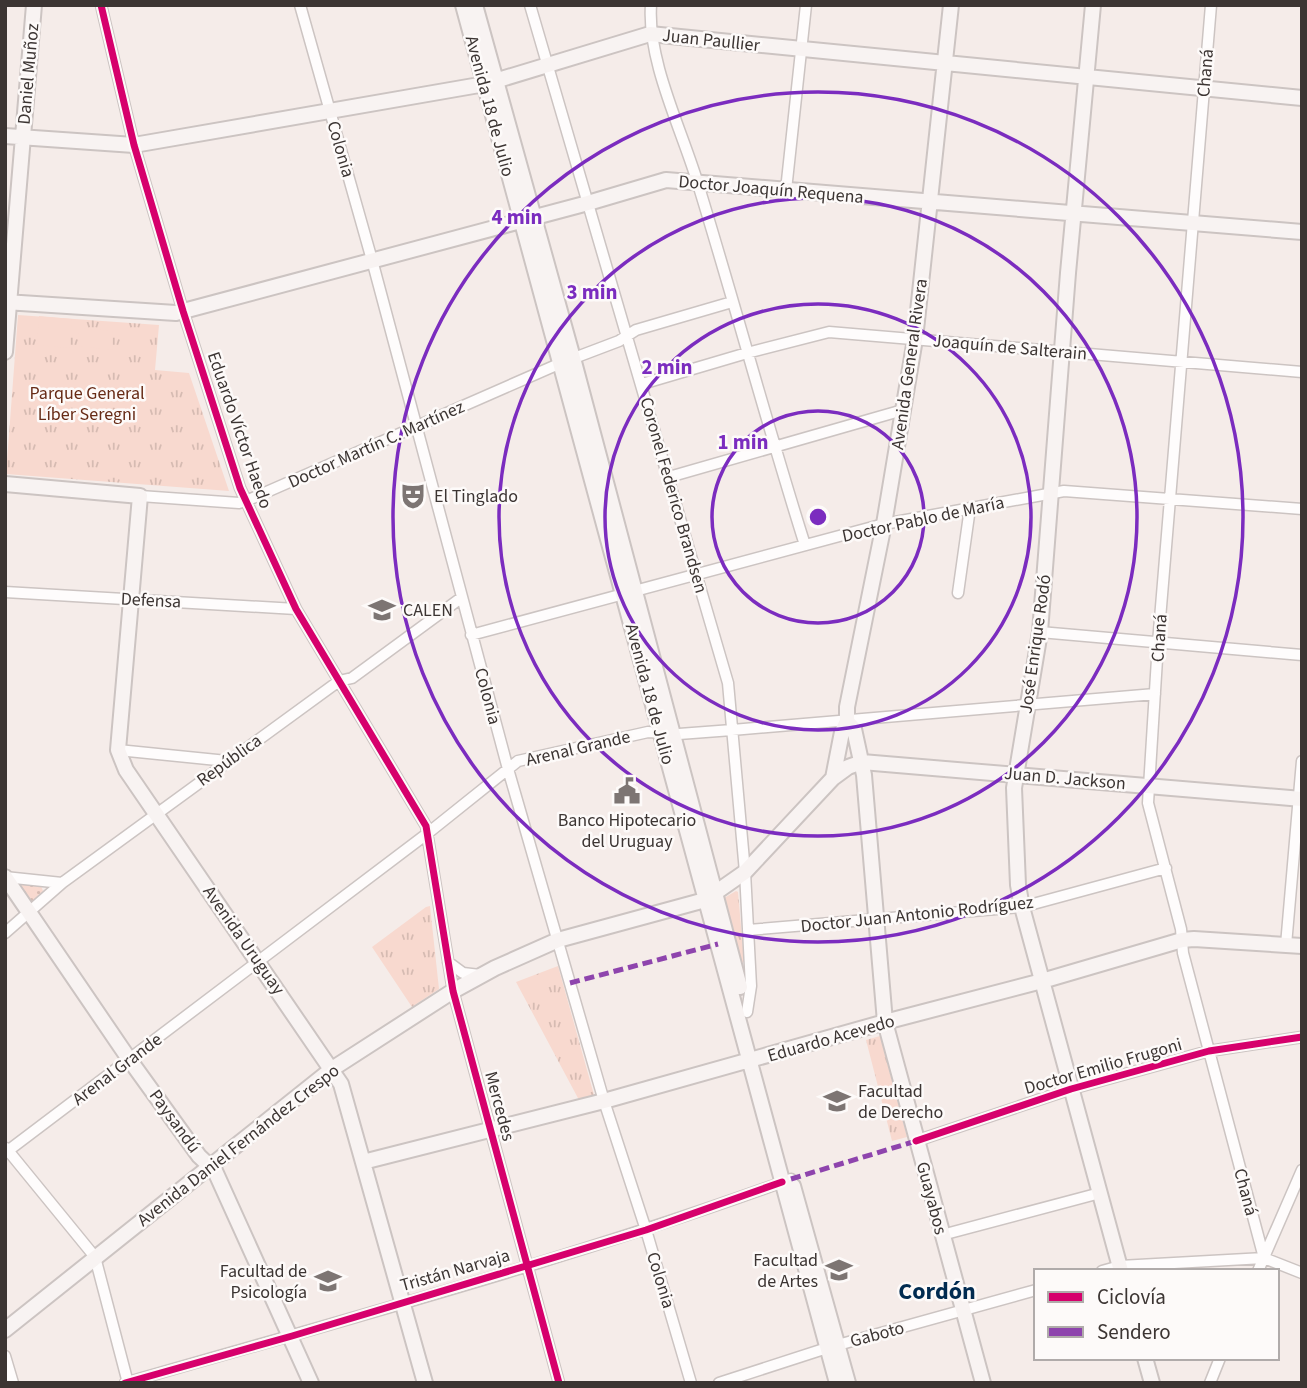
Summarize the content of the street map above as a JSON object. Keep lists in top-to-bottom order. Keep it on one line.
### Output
{"streets":{"street":["Juan Paullier","Chaná","Daniel Muñoz","Avenida 18 de Julio","Colonia","Doctor Joaquín Requena","Joaquín de Salterain","Avenida General Rivera","Eduardo Víctor Haedo","Doctor Martín C. Martínez","Coronel Federico Brandsen","Doctor Pablo de María","Defensa","José Enrique Rodó","Arenal Grande","República","Juan D. Jackson","Doctor Juan Antonio Rodríguez","Avenida Uruguay","Eduardo Acevedo","Doctor Emilio Frugoni","Mercedes","Paysandú","Avenida Daniel Fernández Crespo","Guayabos","Tristán Narvaja","Gaboto"]},"crossings":[["Juan Paullier","Chaná"],["Juan Paullier","Daniel Muñoz"],["Juan Paullier","Avenida 18 de Julio"],["Juan Paullier","Colonia"],["Juan Paullier","Avenida General Rivera"],["Juan Paullier","Eduardo Víctor Haedo"],["Juan Paullier","Coronel Federico Brandsen"],["Juan Paullier","José Enrique Rodó"],["Chaná","Doctor Joaquín Requena"],["Chaná","Joaquín de Salterain"],["Chaná","Doctor Pablo de María"],["Chaná","Arenal Grande"],["Chaná","Juan D. Jackson"],["Chaná","Doctor Juan Antonio Rodríguez"],["Chaná","Eduardo Acevedo"],["Chaná","Doctor Emilio Frugoni"],["Daniel Muñoz","Doctor Joaquín Requena"],["Avenida 18 de Julio","Doctor Joaquín Requena"],["Avenida 18 de Julio","Doctor Martín C. Martínez"],["Avenida 18 de Julio","Coronel Federico Brandsen"],["Avenida 18 de Julio","Doctor Pablo de María"],["Avenida 18 de Julio","Arenal Grande"],["Avenida 18 de Julio","Doctor Juan Antonio Rodríguez"],["Avenida 18 de Julio","Eduardo Acevedo"],["Avenida 18 de Julio","Avenida Daniel Fernández Crespo"],["Avenida 18 de Julio","Tristán Narvaja"],["Avenida 18 de Julio","Gaboto"],["Colonia","Doctor Joaquín Requena"],["Colonia","Doctor Martín C. Martínez"],["Colonia","Doctor Pablo de María"],["Colonia","Arenal Grande"],["Colonia","República"],["Colonia","Eduardo Acevedo"],["Colonia","Avenida Daniel Fernández Crespo"],["Colonia","Tristán Narvaja"],["Doctor Joaquín Requena","Avenida General Rivera"],["Doctor Joaquín Requena","Eduardo Víctor Haedo"],["Doctor Joaquín Requena","Coronel Federico Brandsen"],["Doctor Joaquín Requena","José Enrique Rodó"],["Joaquín de Salterain","Avenida General Rivera"],["Joaquín de Salterain","Coronel Federico Brandsen"],["Joaquín de Salterain","José Enrique Rodó"],["Avenida General Rivera","Doctor Pablo de María"],["Avenida General Rivera","Arenal Grande"],["Avenida General Rivera","Juan D. Jackson"],["Avenida General Rivera","Guayabos"],["Eduardo Víctor Haedo","Doctor Martín C. Martínez"],["Eduardo Víctor Haedo","Defensa"],["Eduardo Víctor Haedo","Arenal Grande"],["Eduardo Víctor Haedo","República"],["Eduardo Víctor Haedo","Mercedes"],["Doctor Martín C. Martínez","Coronel Federico Brandsen"],["Coronel Federico Brandsen","Doctor Pablo de María"],["Coronel Federico Brandsen","Arenal Grande"],["Doctor Pablo de María","José Enrique Rodó"],["José Enrique Rodó","Arenal Grande"],["José Enrique Rodó","Juan D. Jackson"],["José Enrique Rodó","Doctor Juan Antonio Rodríguez"],["José Enrique Rodó","Eduardo Acevedo"],["José Enrique Rodó","Doctor Emilio Frugoni"],["Arenal Grande","Avenida Uruguay"],["Arenal Grande","Mercedes"],["Arenal Grande","Paysandú"],["República","Avenida Uruguay"],["República","Paysandú"],["Juan D. Jackson","Guayabos"],["Doctor Juan Antonio Rodríguez","Guayabos"],["Avenida Uruguay","Eduardo Acevedo"],["Avenida Uruguay","Avenida Daniel Fernández Crespo"],["Avenida Uruguay","Tristán Narvaja"],["Eduardo Acevedo","Mercedes"],["Eduardo Acevedo","Guayabos"],["Doctor Emilio Frugoni","Guayabos"],["Mercedes","Avenida Daniel Fernández Crespo"],["Mercedes","Tristán Narvaja"],["Paysandú","Avenida Daniel Fernández Crespo"],["Paysandú","Tristán Narvaja"],["Guayabos","Gaboto"]],"districts":["Cordón"],"parks":["Parque General Líber Seregni"],"places":{"theatre":["El Tinglado"],"school or university":["CALEN","Facultad de Derecho","Facultad de Artes","Facultad de Psicología"],"public building":["Banco Hipotecario del Uruguay"]},"legend":["Ciclovía","Sendero"],"rings":["4 min","3 min","2 min","1 min"]}
